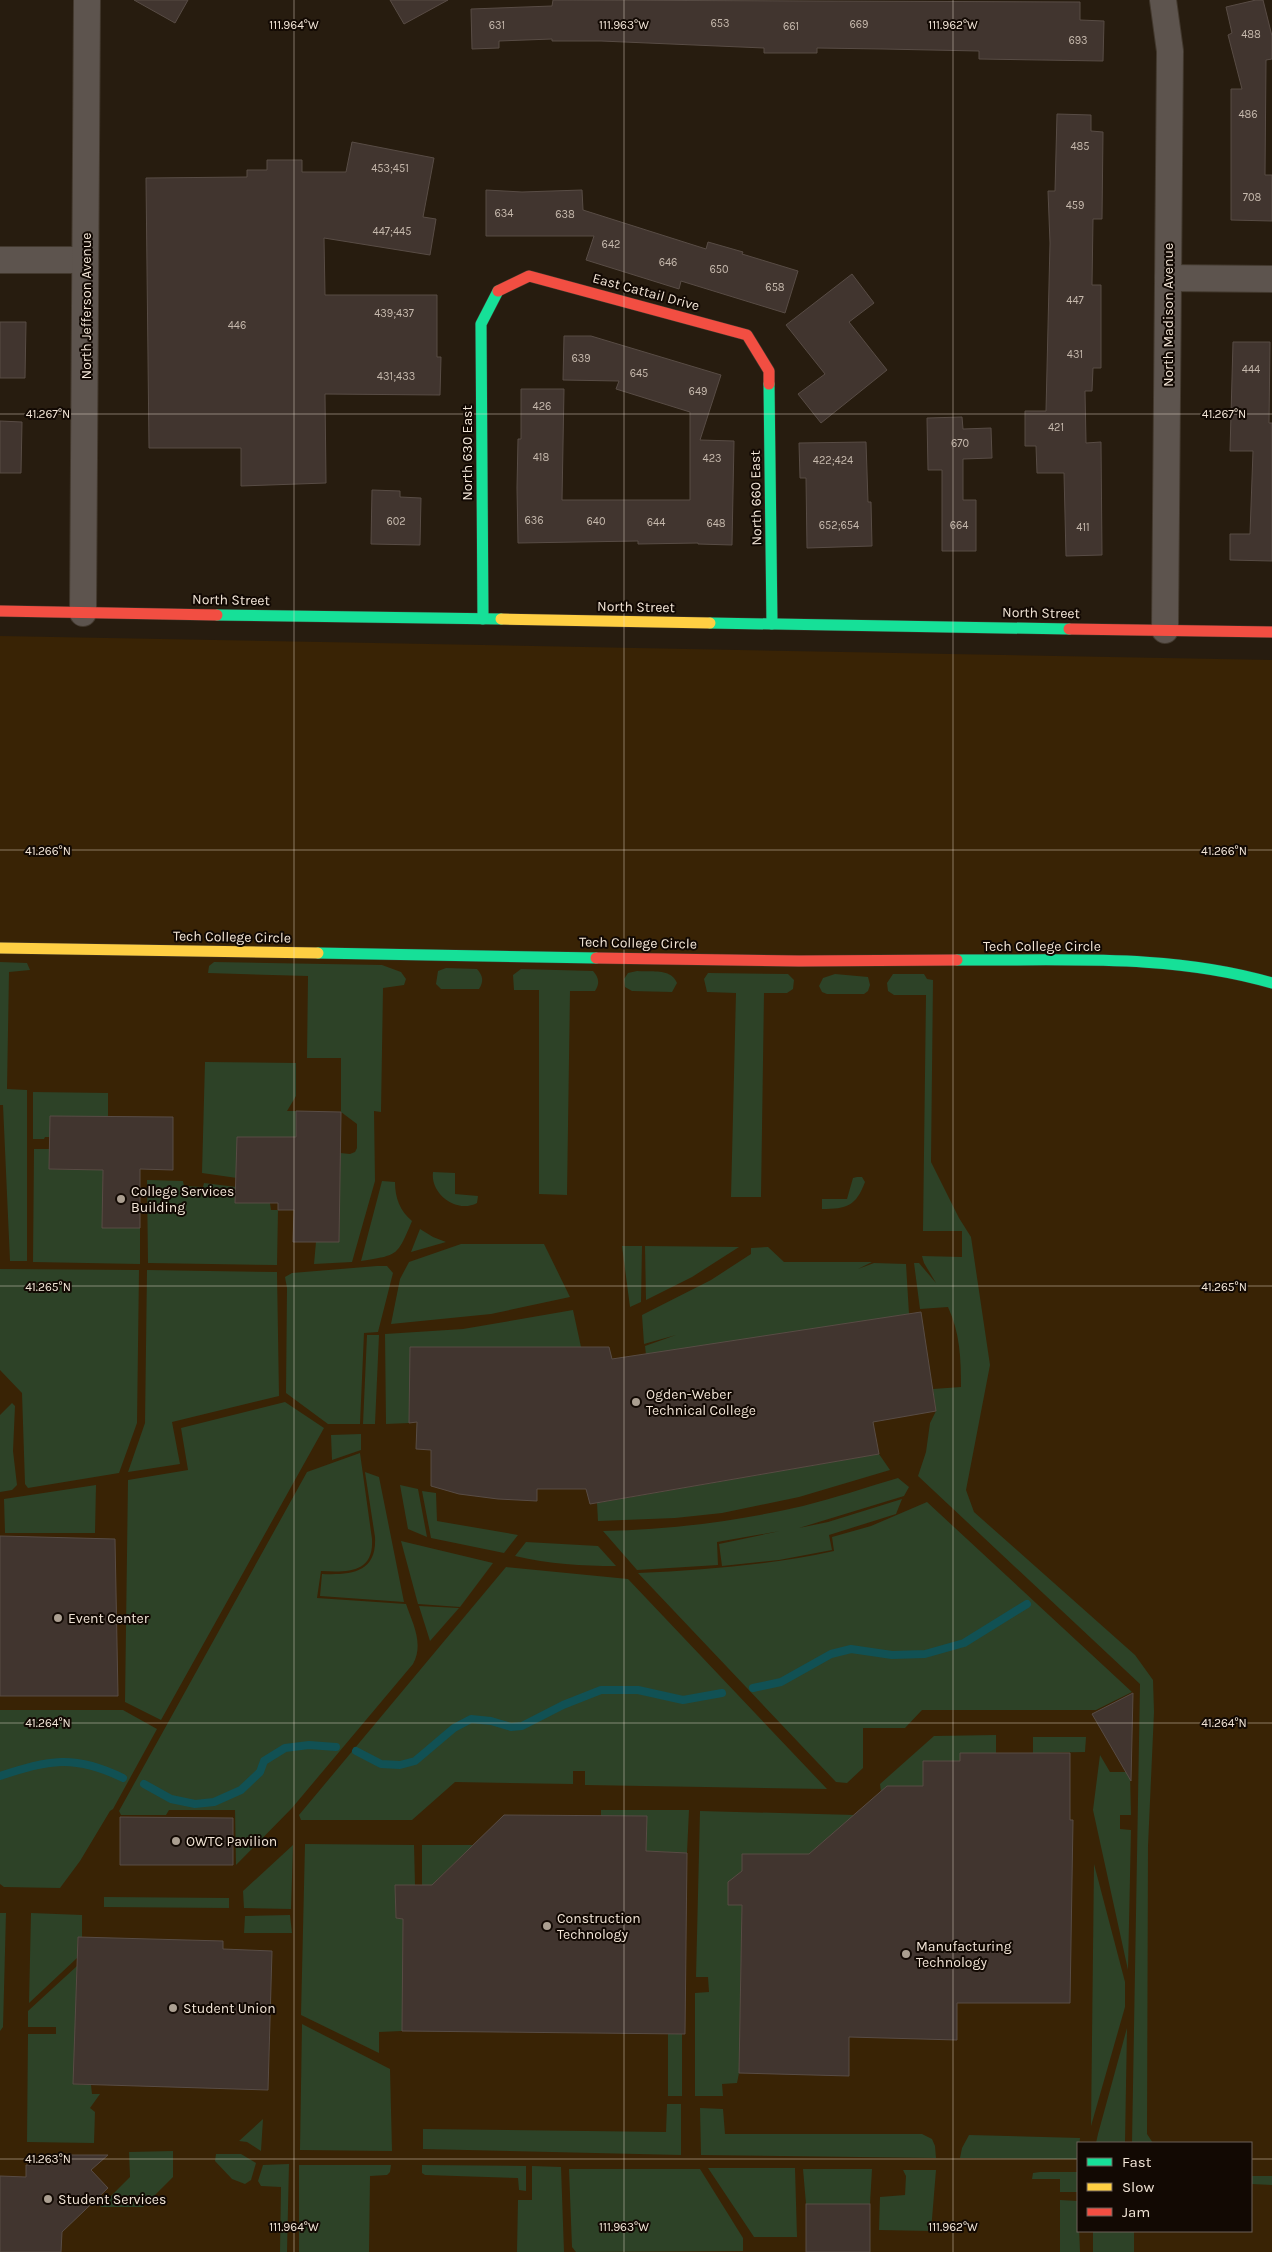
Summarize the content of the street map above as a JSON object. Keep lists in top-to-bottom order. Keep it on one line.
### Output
{"streets":{"street":["East Cattail Drive","North Jefferson Avenue","North Madison Avenue","North 630 East","North 660 East","North Street","Tech College Circle"]},"crossings":[["East Cattail Drive","North 630 East"],["East Cattail Drive","North 660 East"],["North Jefferson Avenue","North Street"],["North Madison Avenue","North Street"],["North 630 East","North Street"],["North 660 East","North Street"]],"places":["College Services Building","Ogden-Weber Technical College","Event Center","OWTC Pavilion","Construction Technology","Manufacturing Technology","Student Union","Student Services"],"house_numbers":["653","669","631","661","488","693","486","485","453;451","708","459","634","638","447;445","642","646","650","658","447","439;437","446","431","639","444","645","431;433","649","426","421","670","418","423","422;424","636","602","640","644","648","652;654","664","411"],"legend":["Fast","Slow","Jam"],"coordinates":["111.964°W","111.963°W","111.962°W","41.267°N","41.266°N","41.265°N","41.264°N","41.263°N"]}
